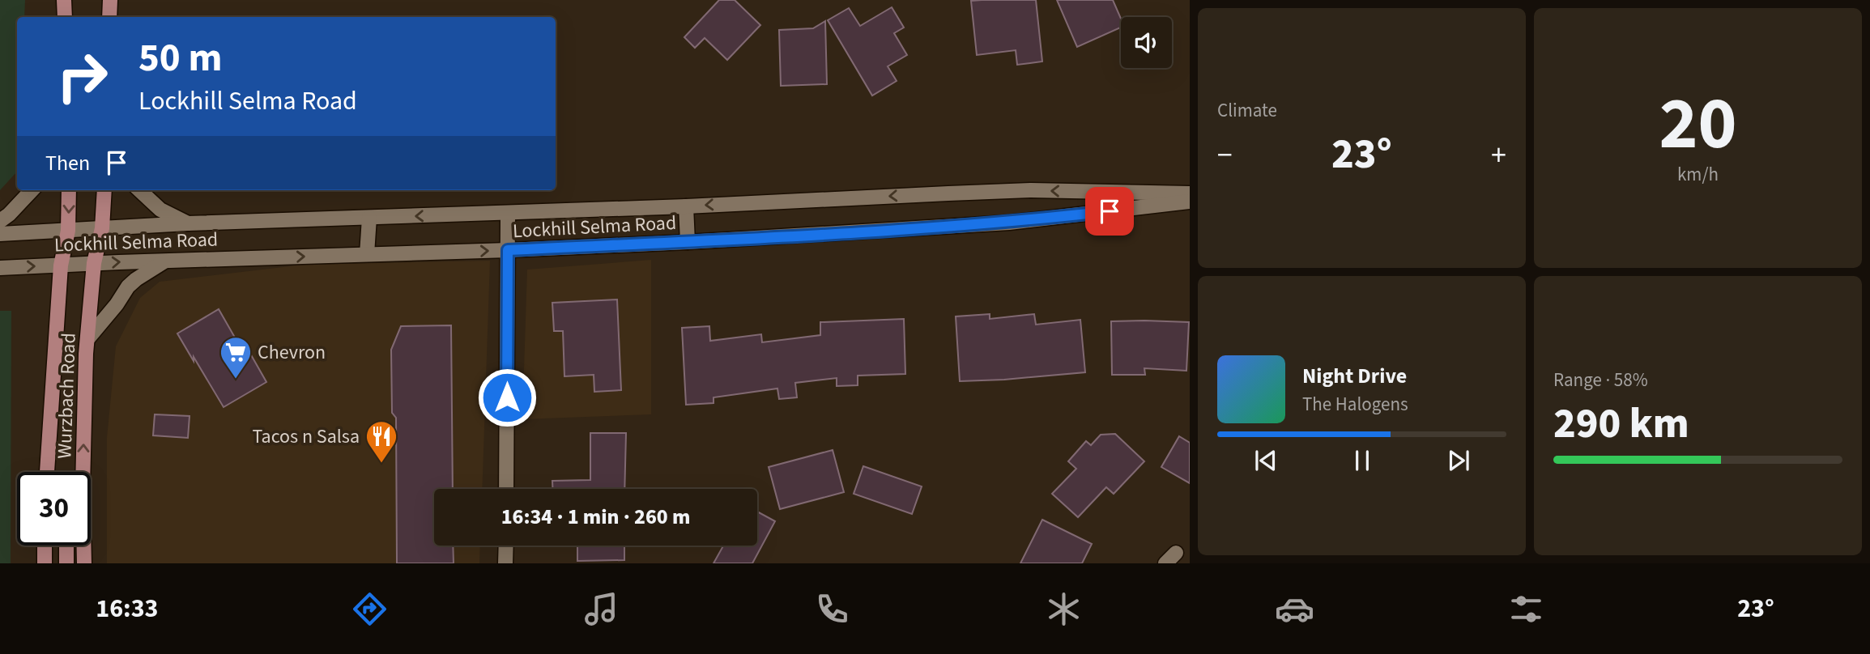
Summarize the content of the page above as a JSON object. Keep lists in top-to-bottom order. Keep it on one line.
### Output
{"streets":{"main road":["Lockhill Selma Road","Wurzbach Road"]},"crossings":[["Lockhill Selma Road","Wurzbach Road"]],"places":{"supermarket":["Chevron"],"restaurant":["Tacos n Salsa"]},"page":{"tile":["Climate",["20","km/h"],["Range · 58%","290 km"]],"turn":["50 m","Lockhill Selma Road"],"heat":["−","23°","+"],"then":"Then","song":["Night Drive","The Halogens"],"limit":"30","trip":"16:34 · 1 min · 260 m","tabs":["16:33","23°"]}}
